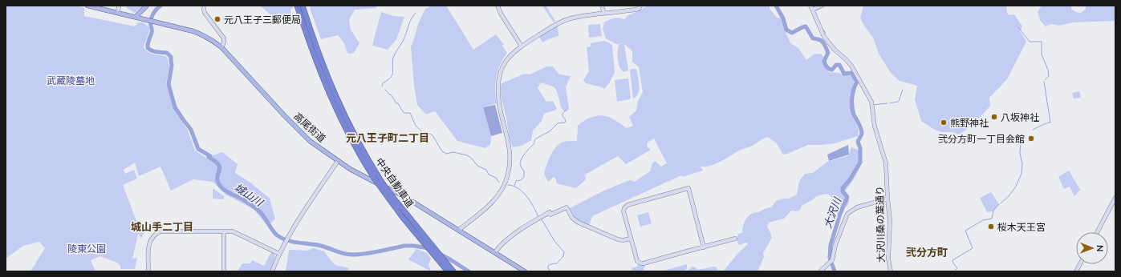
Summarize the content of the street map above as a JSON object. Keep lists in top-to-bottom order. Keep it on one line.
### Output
{"streets":{"highway":["中央自動車道"],"main road":["高尾街道"],"street":["大沢川桑の葉通り"]},"districts":["元八王子町二丁目","城山手二丁目","弐分方町"],"water":["城山川","大沢川"],"parks":["武蔵陵墓地","陵東公園"],"places":["元八王子三郵便局","八坂神社","熊野神社","弐分方町一丁目会館","桜木天王宮"],"north":"right"}
